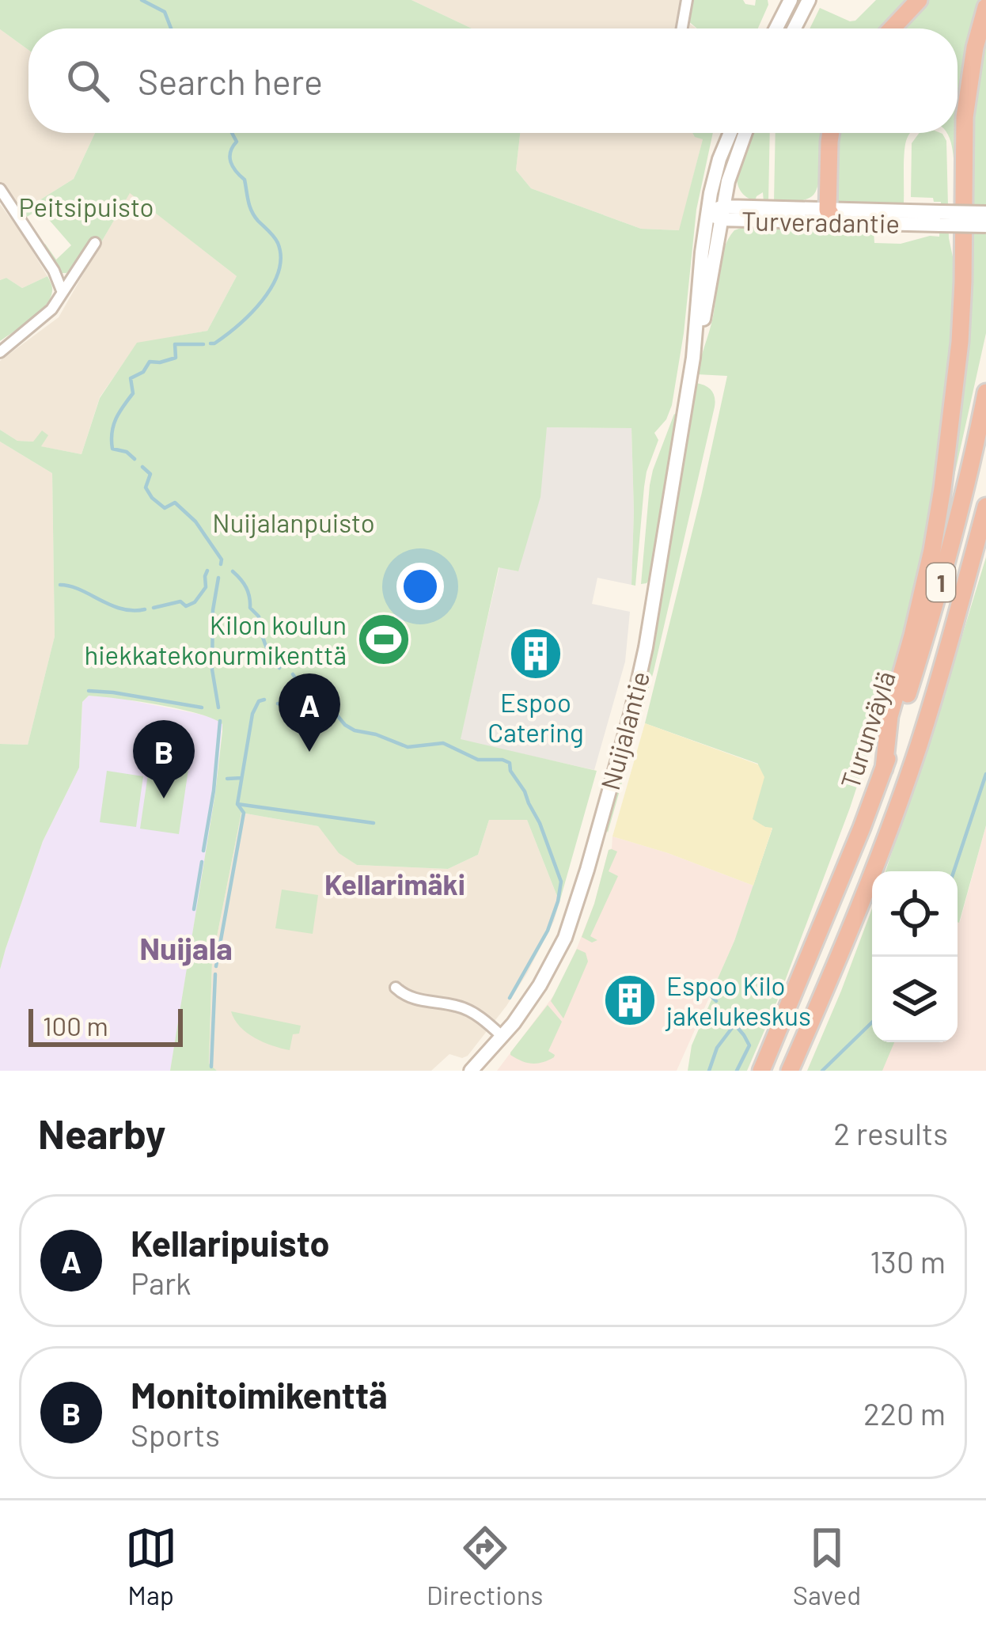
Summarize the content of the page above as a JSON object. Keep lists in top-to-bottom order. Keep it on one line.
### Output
{"streets":{"highway":["1","Turunväylä"],"main road":["Turveradantie","Nuijalantie"]},"crossings":[["Turveradantie","Nuijalantie"]],"districts":["Kellarimäki","Nuijala"],"parks":["Peitsipuisto","Nuijalanpuisto"],"places":{"sports":["Kilon koulun hiekkatekonurmikenttä"],"building":["Espoo Catering","Espoo Kilo jakelukeskus"]},"scale_bar":"100 m","page":{"search":"Search here","pins":["A","B"],"scale":"100 m","heading":["Nearby","2 results"],"list":[{"mark":"A","name":"Kellaripuisto","note":"Park","value":"130 m"},{"mark":"B","name":"Monitoimikenttä","note":"Sports","value":"220 m"}],"nav":["Map","Directions","Saved"]}}
